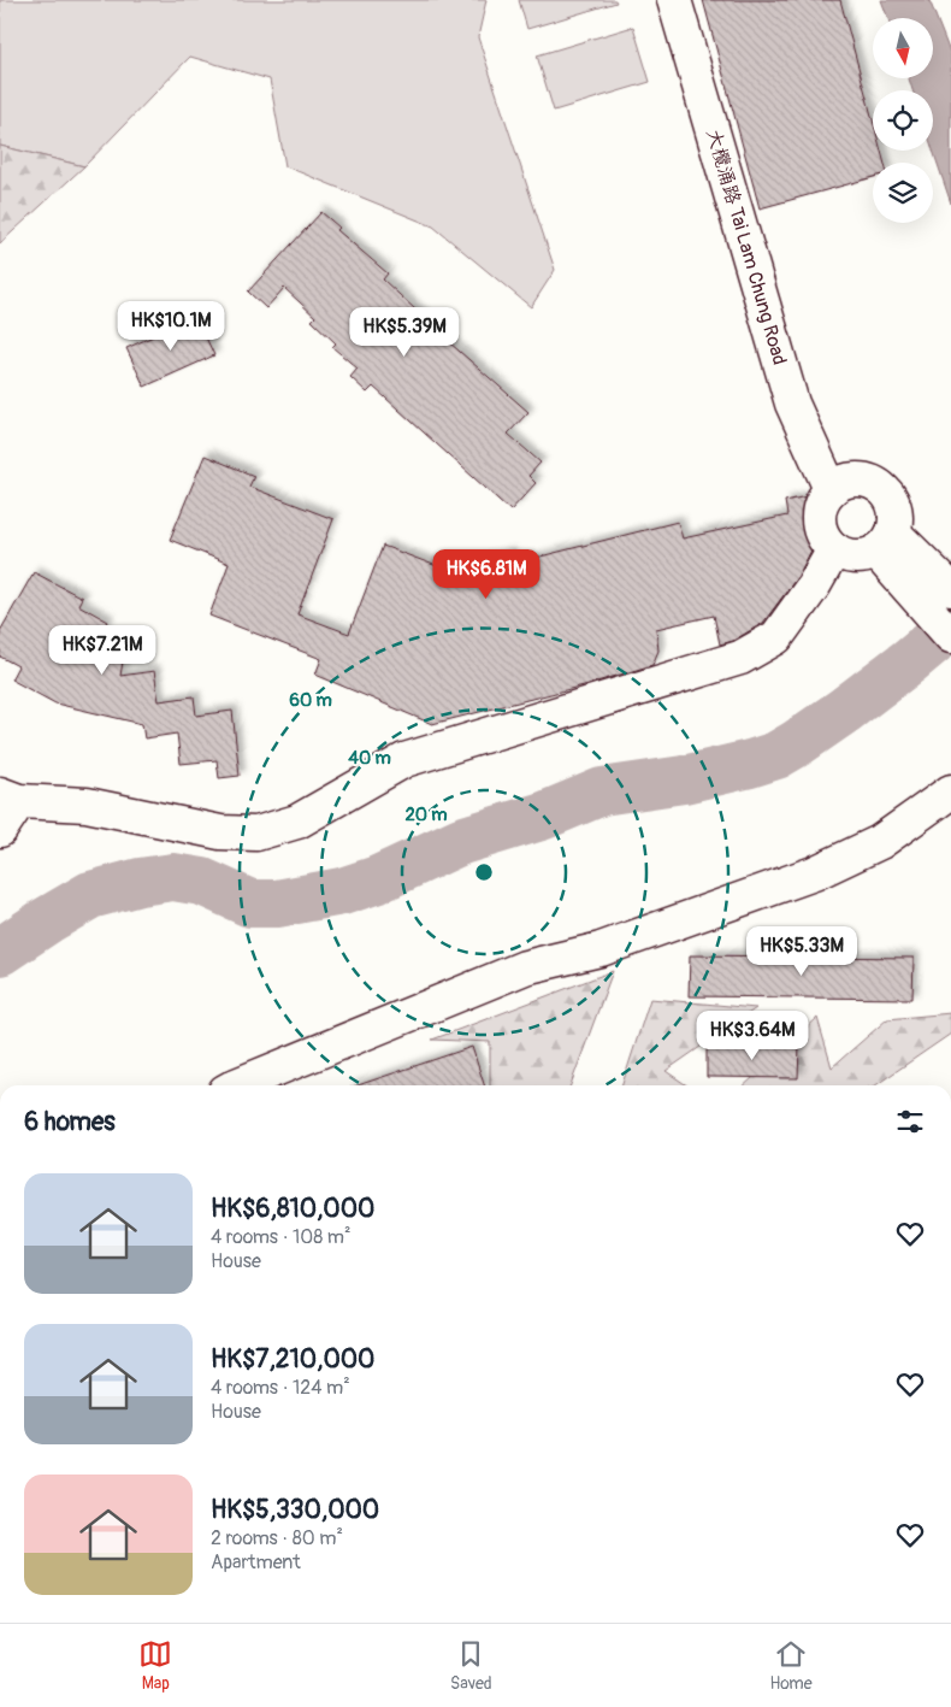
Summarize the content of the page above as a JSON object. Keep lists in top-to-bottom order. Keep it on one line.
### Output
{"streets":{"lane":["大欖涌路 Tai Lam Chung Road"]},"north":"bottom","page":{"price":["HK$10.1M","HK$5.39M","HK$6.81M","HK$7.21M","HK$5.33M","HK$3.64M"],"heading":"6 homes","list":[{"name":"HK$6,810,000","note":"4 rooms · 108 m² · House"},{"name":"HK$7,210,000","note":"4 rooms · 124 m² · House"},{"name":"HK$5,330,000","note":"2 rooms · 80 m² · Apartment"}],"tabs":["Map","Saved","Home"]},"rings":["60 m","40 m","20 m"]}
